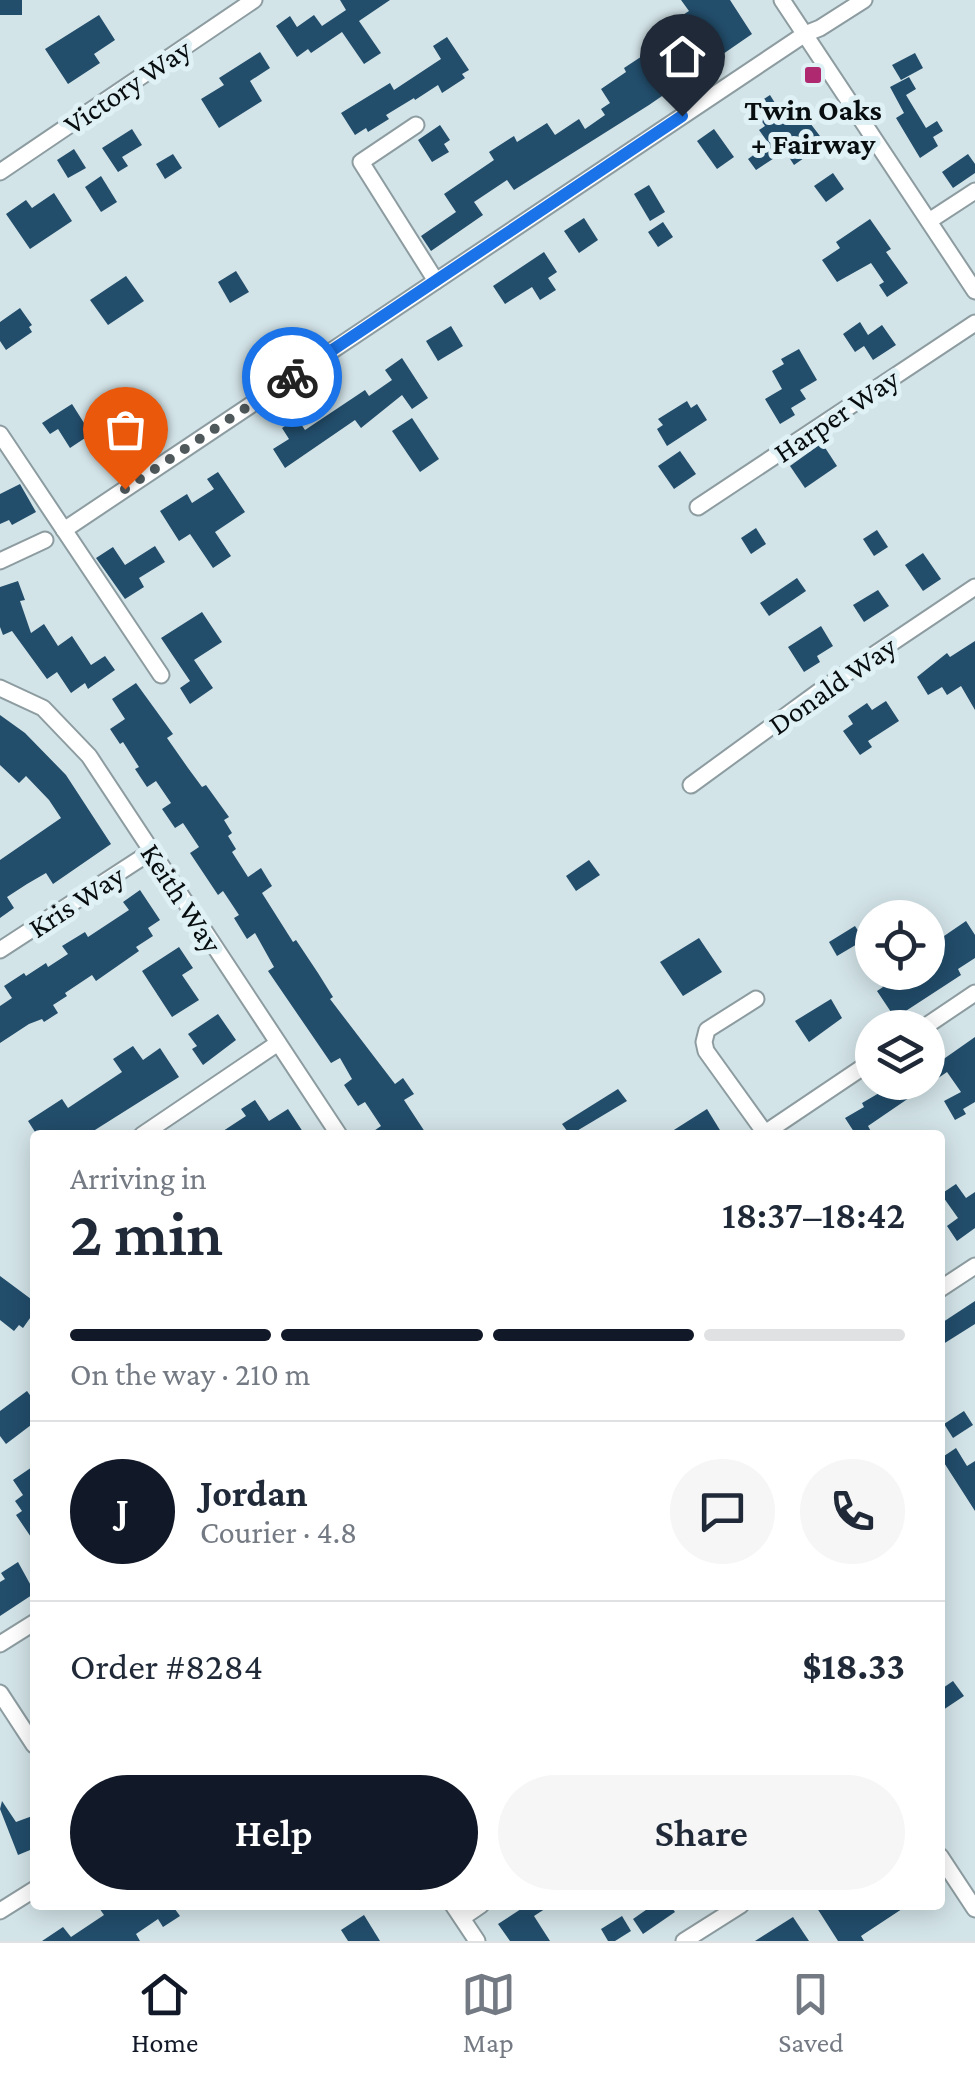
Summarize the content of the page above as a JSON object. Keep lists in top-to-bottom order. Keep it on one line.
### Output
{"streets":{"street":["Victory Way","Harper Way","Donald Way","Keith Way","Kris Way"]},"crossings":[["Keith Way","Kris Way"]],"places":{"transit":["Twin Oaks + Fairway"]},"page":{"heading":["2 min","Arriving in","18:37–18:42"],"panel":["Jordan","Courier · 4.8","Order #8284","$18.33"],"bar":"On the way · 210 m","round":"J","buttons":["Help","Share"],"tabs":["Home","Map","Saved"]}}
